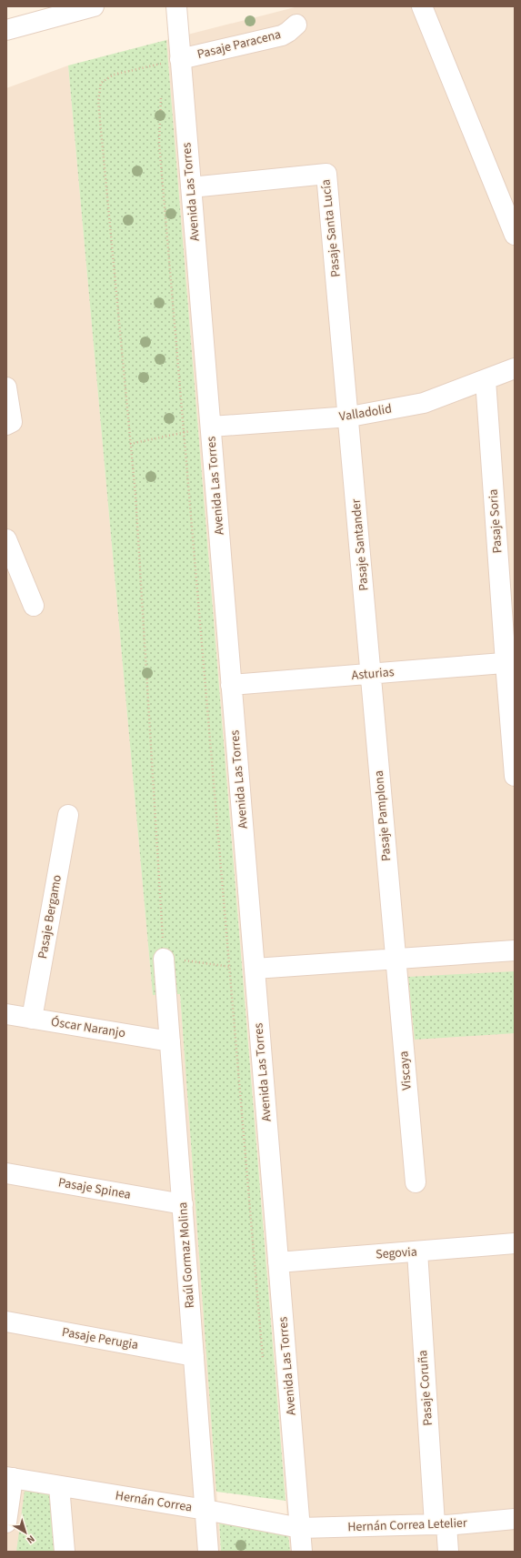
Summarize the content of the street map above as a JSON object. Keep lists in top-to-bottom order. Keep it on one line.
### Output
{"streets":{"street":["Pasaje Paracena","Avenida Las Torres","Pasaje Santa Lucía","Valladolid","Pasaje Soria","Pasaje Santander","Asturias","Pasaje Pamplona","Pasaje Bergamo","Óscar Naranjo","Viscaya","Pasaje Spinea","Segovia","Raúl Gormaz Molina","Pasaje Perugia","Pasaje Coruña","Hernán Correa","Hernán Correa Letelier"]},"crossings":[["Pasaje Paracena","Avenida Las Torres"],["Avenida Las Torres","Pasaje Santa Lucía"],["Avenida Las Torres","Valladolid"],["Avenida Las Torres","Asturias"],["Avenida Las Torres","Segovia"],["Avenida Las Torres","Hernán Correa"],["Avenida Las Torres","Hernán Correa Letelier"],["Pasaje Santa Lucía","Valladolid"],["Pasaje Santa Lucía","Pasaje Santander"],["Valladolid","Pasaje Soria"],["Valladolid","Pasaje Santander"],["Pasaje Soria","Asturias"],["Pasaje Santander","Asturias"],["Pasaje Santander","Pasaje Pamplona"],["Asturias","Pasaje Pamplona"],["Pasaje Pamplona","Viscaya"],["Pasaje Bergamo","Óscar Naranjo"],["Óscar Naranjo","Raúl Gormaz Molina"],["Pasaje Spinea","Raúl Gormaz Molina"],["Segovia","Pasaje Coruña"],["Raúl Gormaz Molina","Pasaje Perugia"],["Raúl Gormaz Molina","Hernán Correa"],["Pasaje Coruña","Hernán Correa Letelier"],["Hernán Correa","Hernán Correa Letelier"]],"north":"bottom right"}
